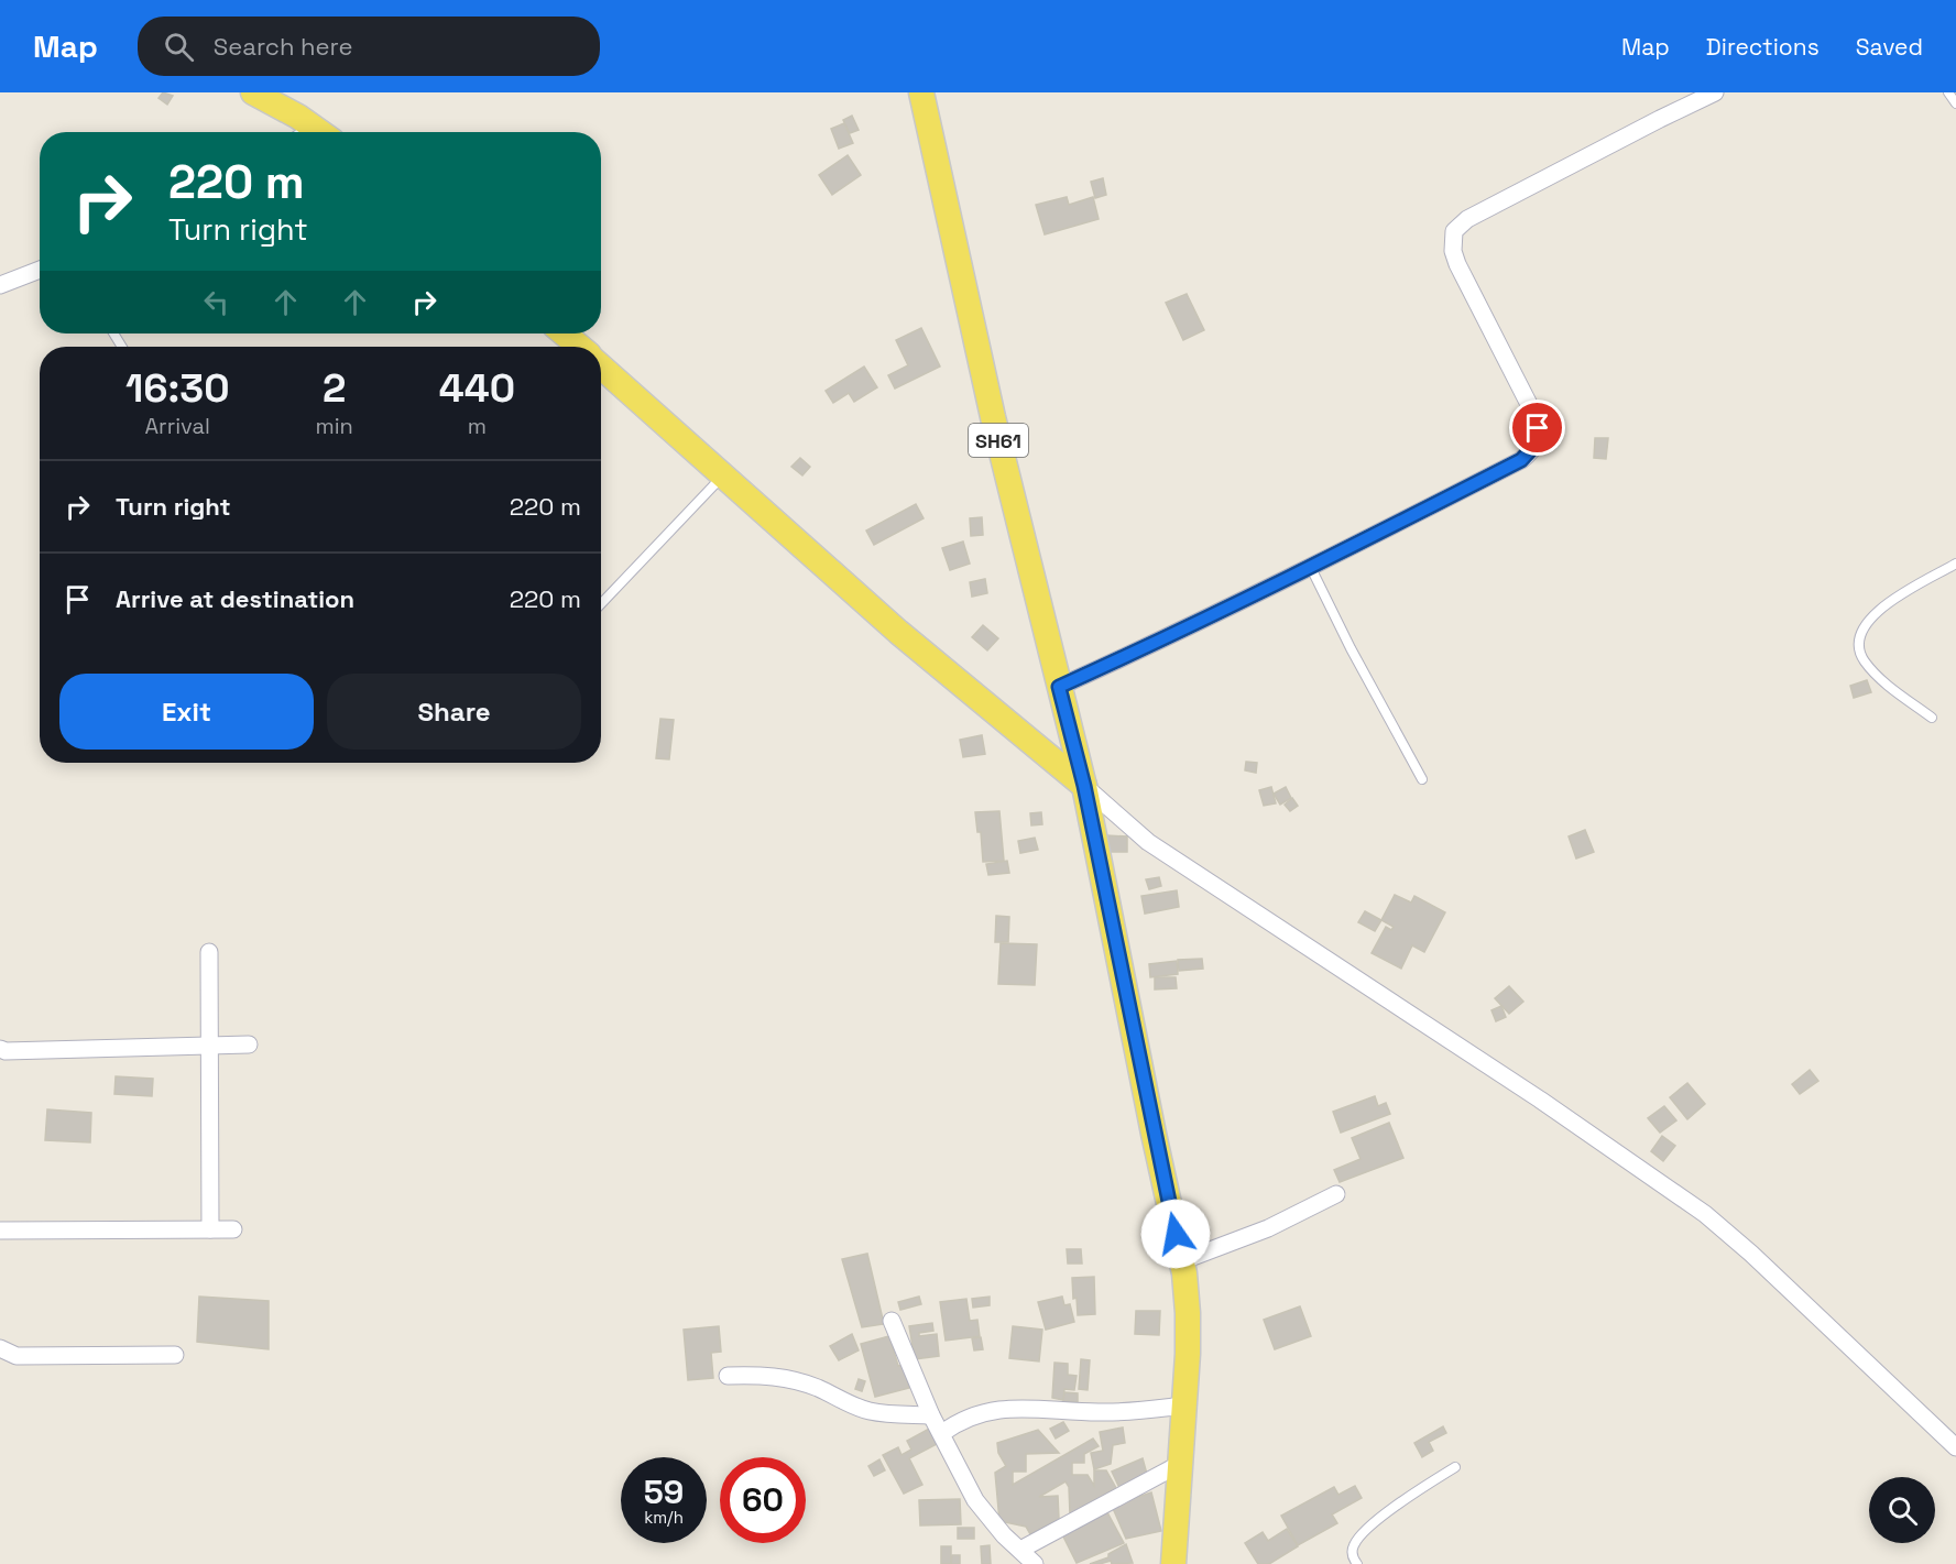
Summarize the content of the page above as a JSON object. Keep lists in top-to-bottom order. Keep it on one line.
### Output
{"streets":{"main road":["SH61"]},"page":{"header":"Map","search":"Search here","nav":["Map","Directions","Saved"],"turn":["220 m","Turn right"],"eta":["16:30","Arrival","2","min","440","m"],"list":[{"name":"Turn right","value":"220 m"},{"name":"Arrive at destination","value":"220 m"}],"buttons":["Exit","Share"],"speed":"59 km/h","limit":"60"}}
